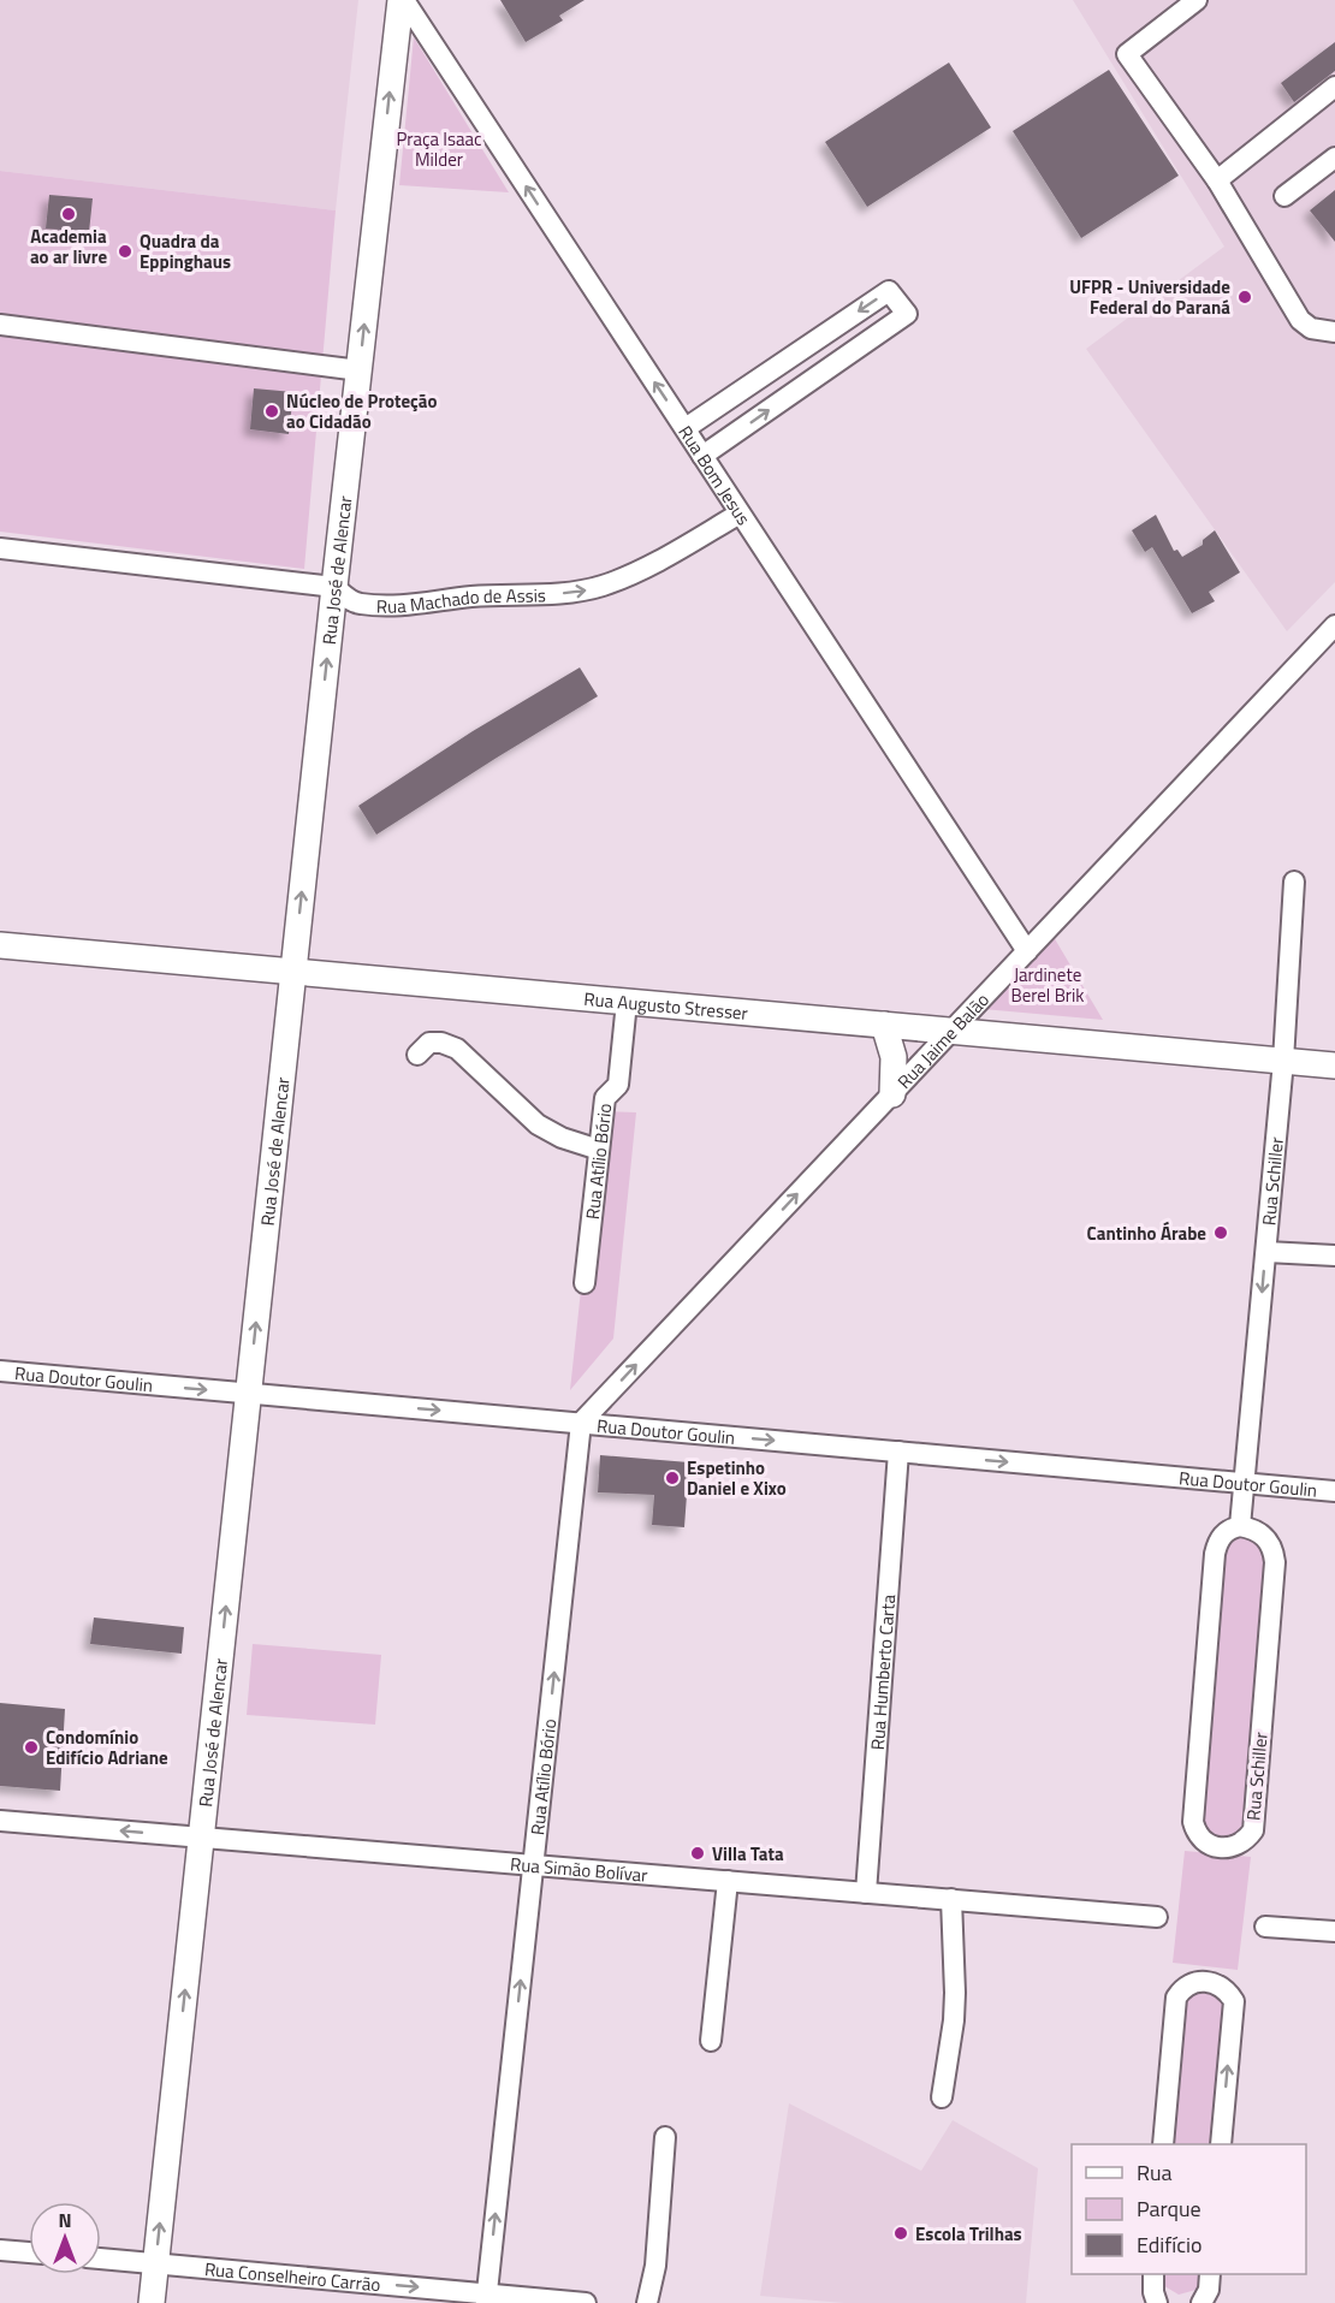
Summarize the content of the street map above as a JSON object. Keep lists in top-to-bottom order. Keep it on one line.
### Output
{"streets":{"main road":["Rua José de Alencar","Rua Augusto Stresser"],"street":["Rua Bom Jesus","Rua Machado de Assis","Rua Jaime Balão","Rua Atílio Bório","Rua Schiller","Rua Doutor Goulin","Rua Humberto Carta","Rua Simão Bolívar","Rua Conselheiro Carrão"]},"crossings":[["Rua Bom Jesus","Rua José de Alencar"],["Rua Bom Jesus","Rua Machado de Assis"],["Rua Bom Jesus","Rua Jaime Balão"],["Rua José de Alencar","Rua Machado de Assis"],["Rua José de Alencar","Rua Augusto Stresser"],["Rua José de Alencar","Rua Doutor Goulin"],["Rua José de Alencar","Rua Simão Bolívar"],["Rua José de Alencar","Rua Conselheiro Carrão"],["Rua Augusto Stresser","Rua Jaime Balão"],["Rua Augusto Stresser","Rua Atílio Bório"],["Rua Augusto Stresser","Rua Schiller"],["Rua Jaime Balão","Rua Atílio Bório"],["Rua Jaime Balão","Rua Doutor Goulin"],["Rua Atílio Bório","Rua Doutor Goulin"],["Rua Atílio Bório","Rua Simão Bolívar"],["Rua Atílio Bório","Rua Conselheiro Carrão"],["Rua Schiller","Rua Doutor Goulin"],["Rua Doutor Goulin","Rua Humberto Carta"],["Rua Humberto Carta","Rua Simão Bolívar"]],"one_way":["Rua Bom Jesus","Rua José de Alencar","Rua Machado de Assis","Rua Jaime Balão","Rua Atílio Bório","Rua Doutor Goulin","Rua Conselheiro Carrão"],"parks":["Praça Isaac Milder","Jardinete Berel Brik"],"places":["Academia ao ar livre","Quadra da Eppinghaus","UFPR - Universidade Federal do Paraná","Núcleo de Proteção ao Cidadão","Cantinho Árabe","Espetinho Daniel e Xixo","Condomínio Edifício Adriane","Villa Tata","Escola Trilhas"],"legend":["Rua","Parque","Edifício"],"north":"top"}
